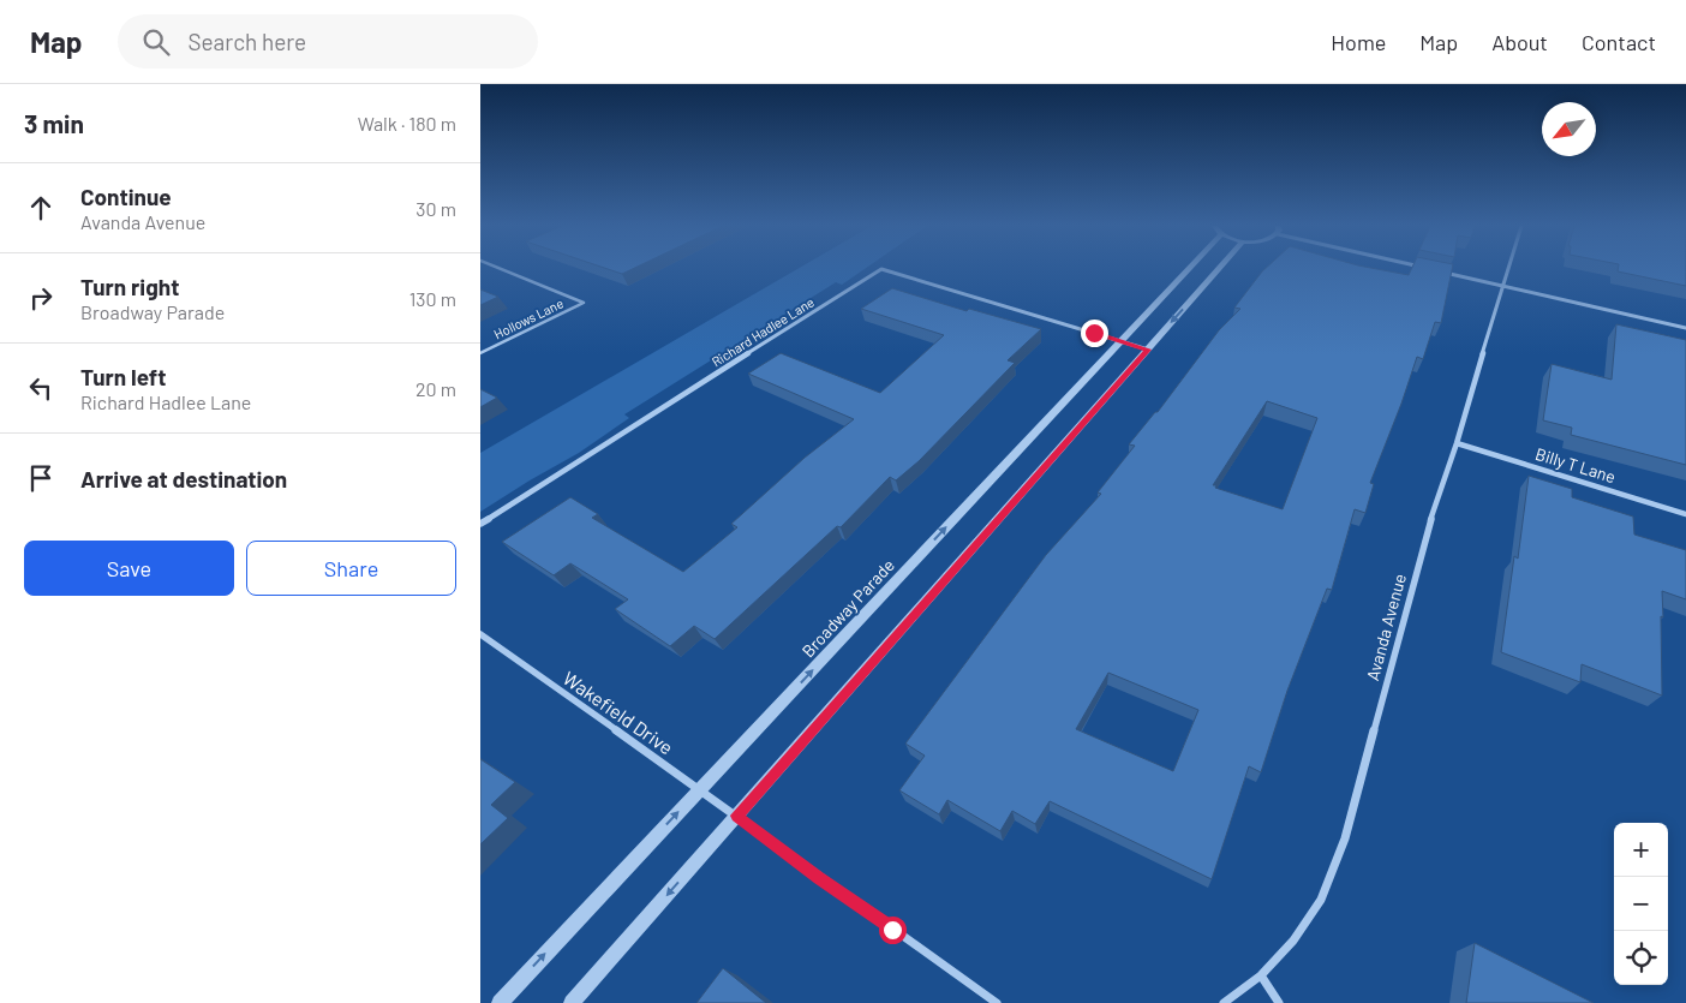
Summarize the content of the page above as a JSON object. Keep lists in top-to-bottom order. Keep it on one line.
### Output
{"streets":{"street":["Richard Hadlee Lane","Billy T Lane","Broadway Parade","Avanda Avenue","Wakefield Drive"],"lane":["Hollows Lane"]},"crossings":[["Richard Hadlee Lane","Broadway Parade"],["Billy T Lane","Avanda Avenue"],["Broadway Parade","Wakefield Drive"]],"north":"bottom left","page":{"header":"Map","search":"Search here","nav":["Home","Map","About","Contact"],"heading":["3 min","Walk · 180 m"],"list":[["Continue","Avanda Avenue","30 m"],["Turn right","Broadway Parade","130 m"],["Turn left","Richard Hadlee Lane","20 m"],"Arrive at destination"],"buttons":["Save","Share"],"map_buttons":["+","−"]}}
